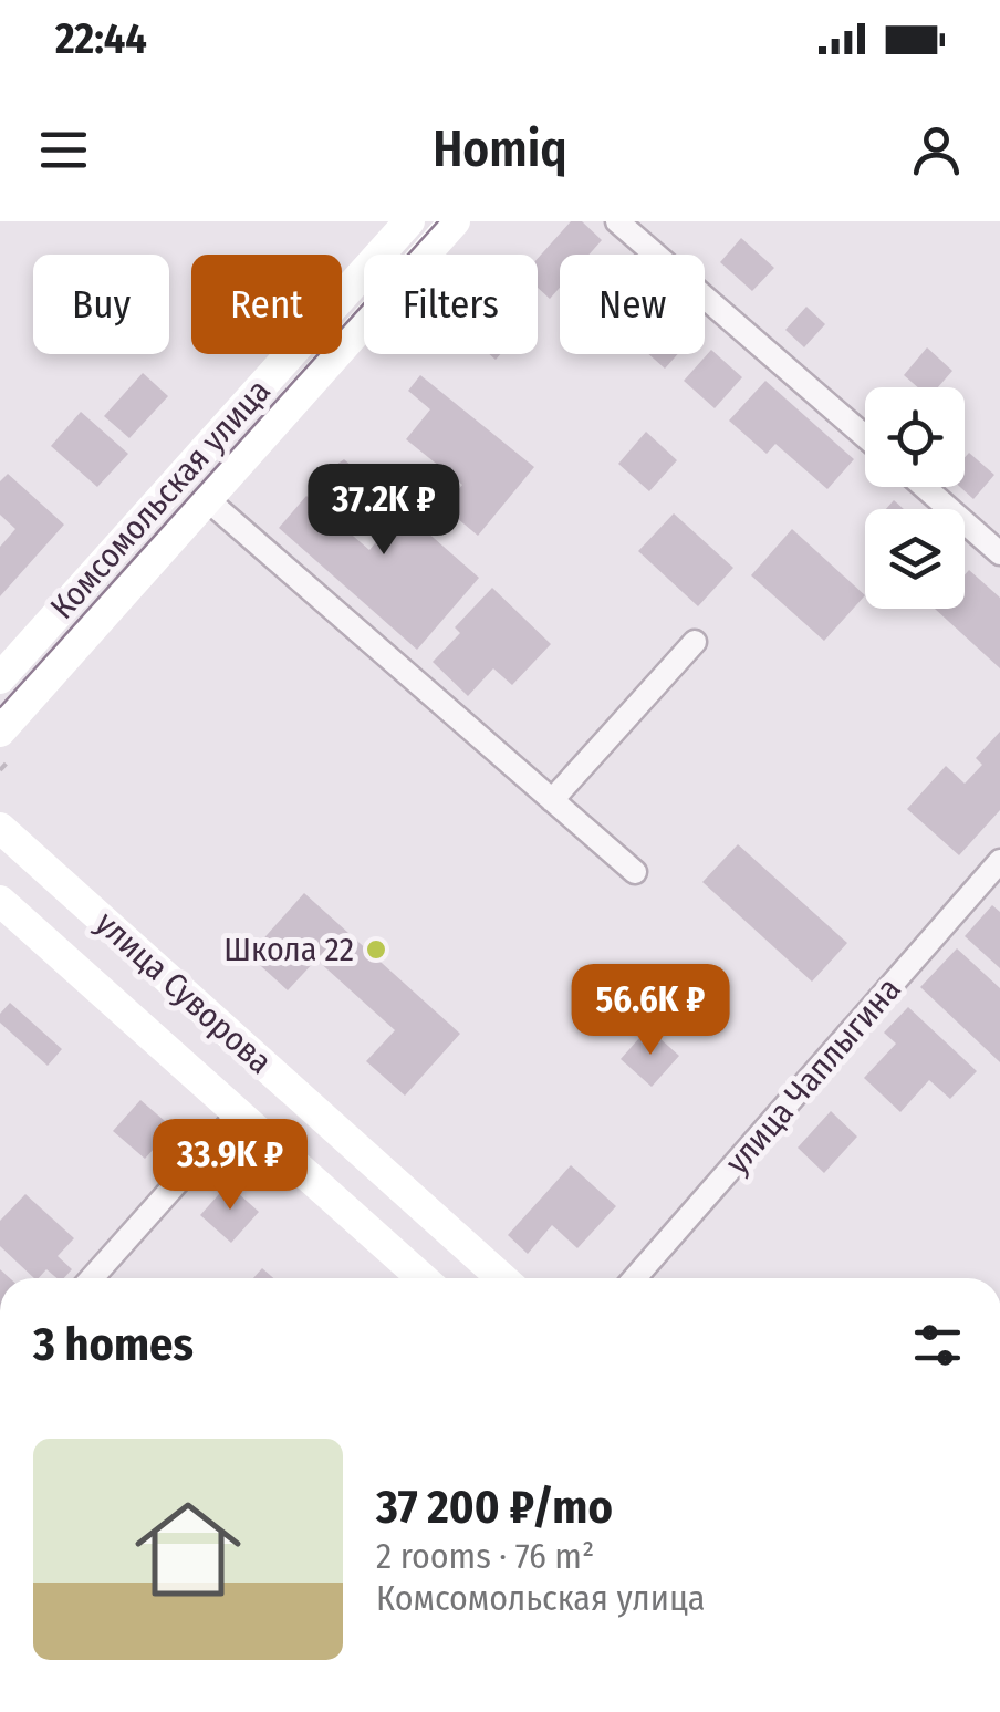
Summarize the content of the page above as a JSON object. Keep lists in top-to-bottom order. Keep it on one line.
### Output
{"streets":{"main road":["Комсомольская улица","улица Суворова"],"street":["улица Чаплыгина"]},"places":["Школа 22"],"page":{"status":"22:44","header":"Homiq","chip":["Buy","Rent","Filters","New"],"price":["37.2K ₽","56.6K ₽","33.9K ₽"],"heading":"3 homes","list":[{"name":"37 200 ₽/mo","note":"2 rooms · 76 m² · Комсомольская улица"}]}}
